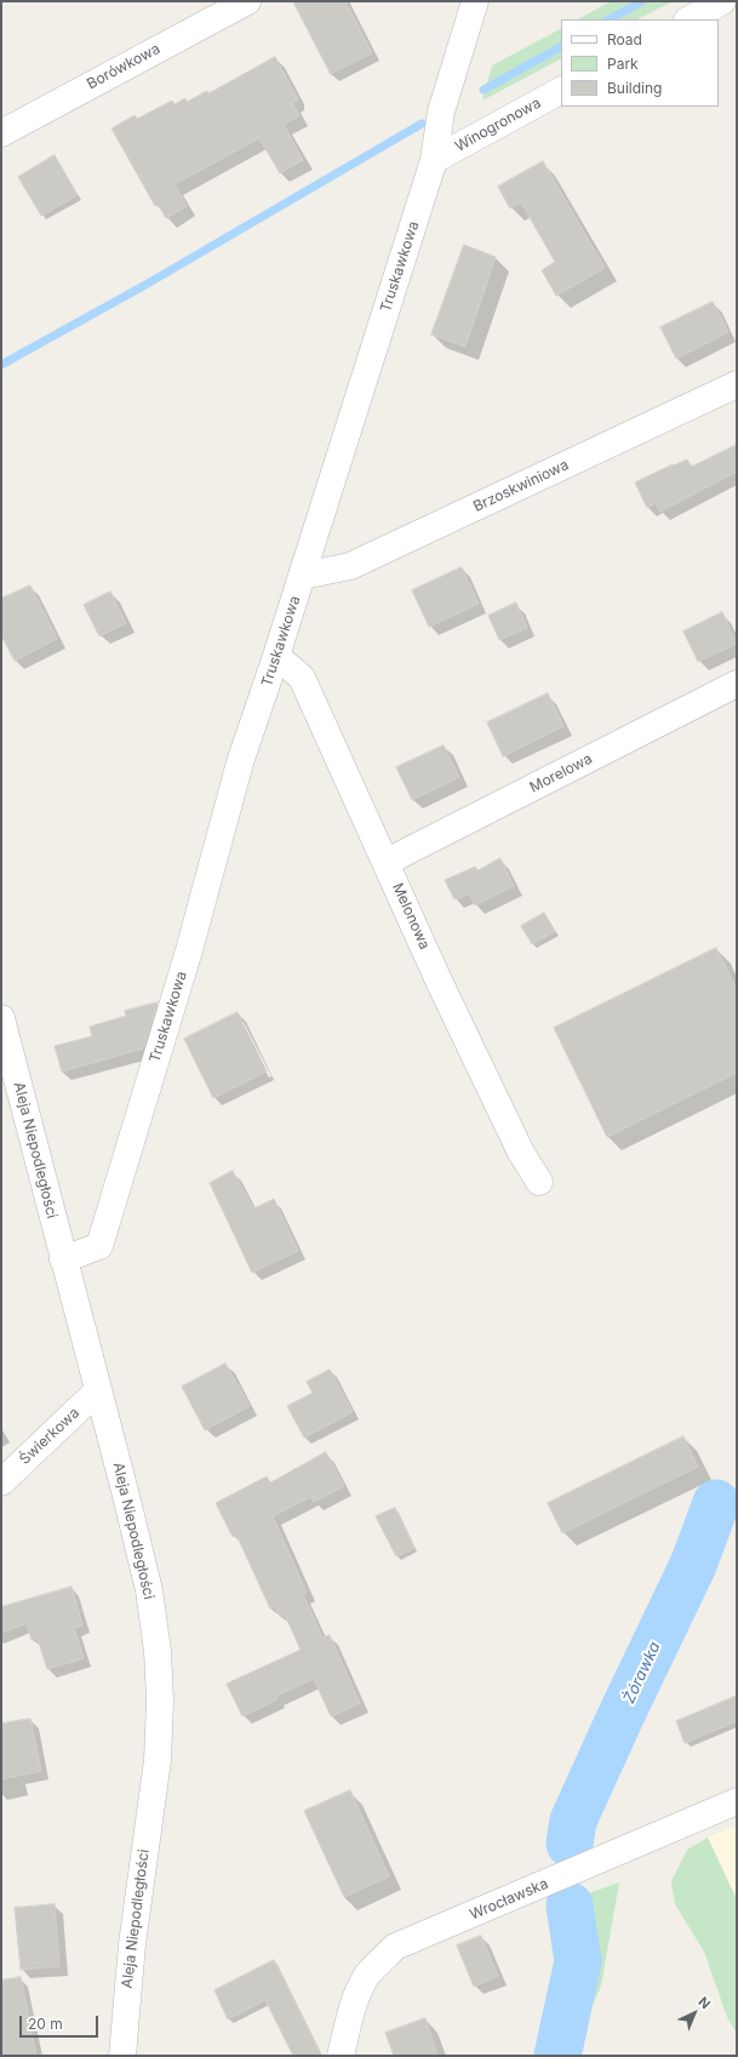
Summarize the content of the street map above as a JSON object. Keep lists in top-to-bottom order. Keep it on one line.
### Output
{"streets":{"street":["Borówkowa","Winogronowa","Truskawkowa","Brzoskwiniowa","Morelowa","Melonowa","Aleja Niepodległości","Świerkowa","Wrocławska"]},"crossings":[["Winogronowa","Truskawkowa"],["Truskawkowa","Brzoskwiniowa"],["Truskawkowa","Melonowa"],["Truskawkowa","Aleja Niepodległości"],["Morelowa","Melonowa"],["Aleja Niepodległości","Świerkowa"]],"water":["Żórawka"],"legend":["Road","Park","Building"],"scale_bar":"20 m","north":"top right"}
